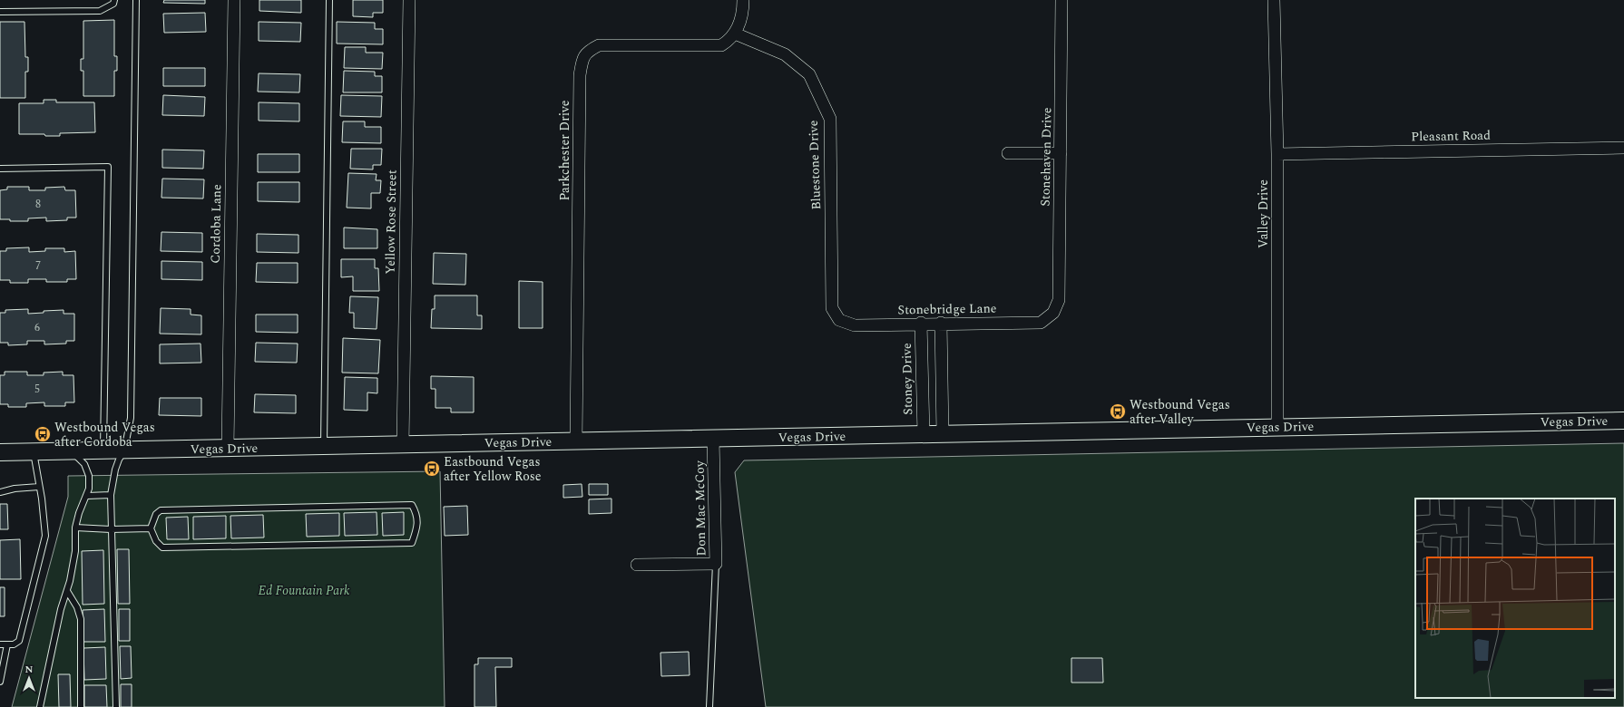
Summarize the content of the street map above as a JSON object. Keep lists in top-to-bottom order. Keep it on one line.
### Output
{"streets":{"main road":["Vegas Drive"],"street":["Pleasant Road","Parkchester Drive","Stonehaven Drive","Bluestone Drive","Valley Drive","Yellow Rose Street","Cordoba Lane","Stonebridge Lane","Stoney Drive","Don Mac McCoy"]},"crossings":[["Pleasant Road","Valley Drive"],["Parkchester Drive","Bluestone Drive"],["Parkchester Drive","Vegas Drive"],["Stonehaven Drive","Stonebridge Lane"],["Bluestone Drive","Stonebridge Lane"],["Valley Drive","Vegas Drive"],["Yellow Rose Street","Vegas Drive"],["Cordoba Lane","Vegas Drive"],["Stonebridge Lane","Stoney Drive"],["Stoney Drive","Vegas Drive"],["Vegas Drive","Don Mac McCoy"]],"parks":["Ed Fountain Park"],"places":{"bus stop":["Westbound Vegas after Valley","Westbound Vegas after Cordoba","Eastbound Vegas after Yellow Rose"]},"house_numbers":["8","7","6","5"],"north":"top"}
